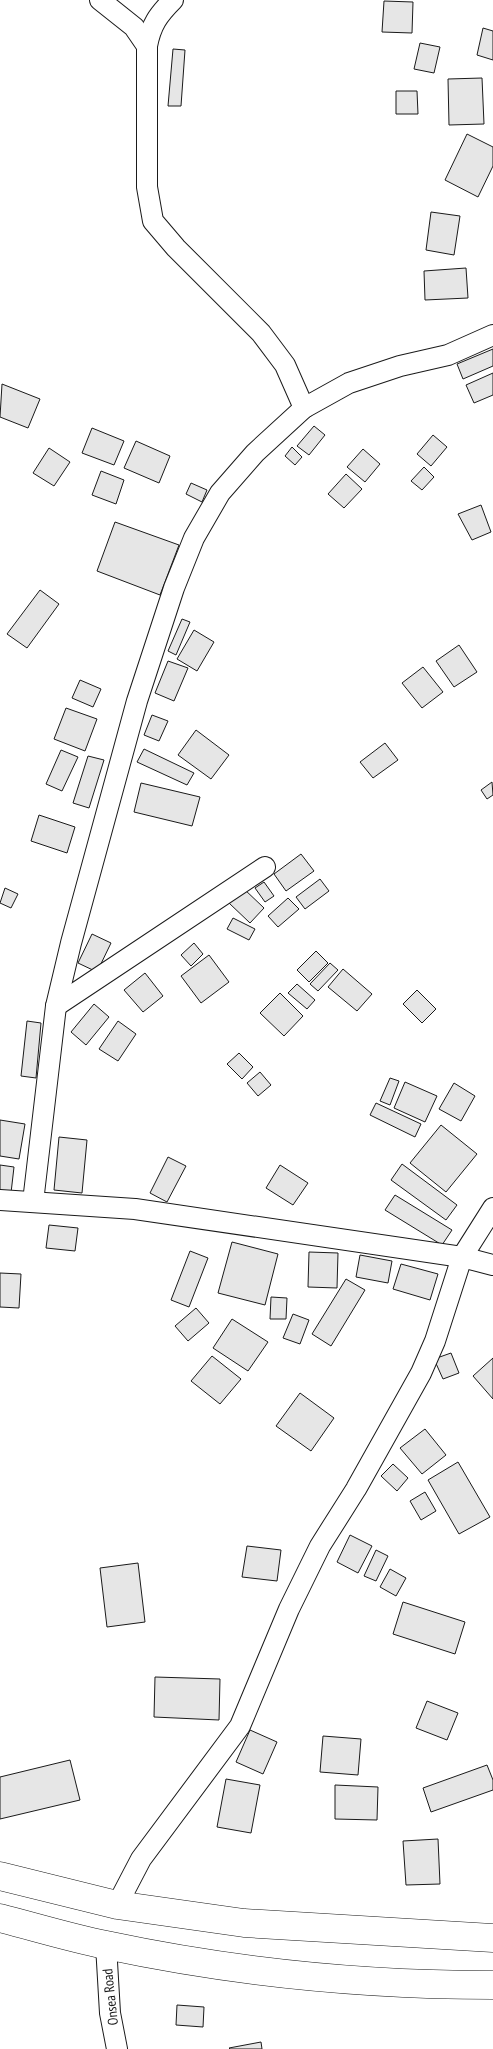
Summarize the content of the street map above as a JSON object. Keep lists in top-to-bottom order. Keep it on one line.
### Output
{"streets":{"street":["Onsea Road"]}}
